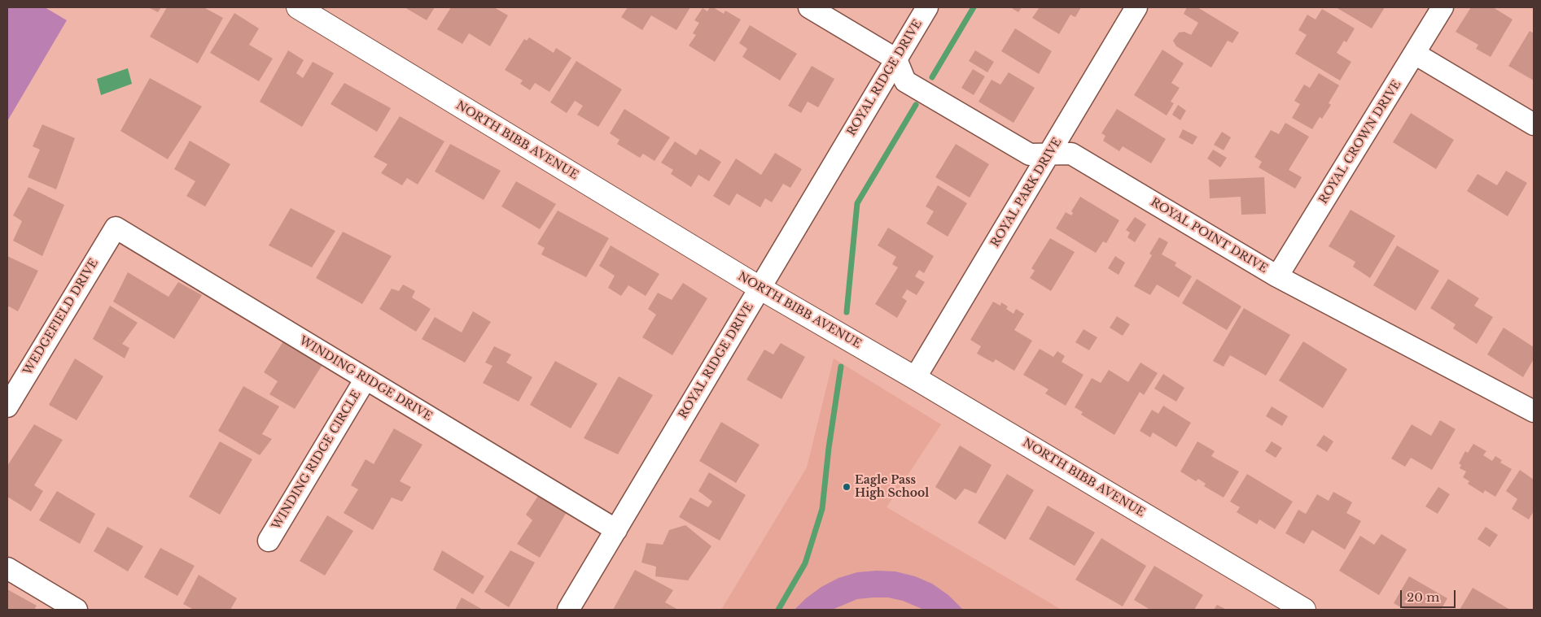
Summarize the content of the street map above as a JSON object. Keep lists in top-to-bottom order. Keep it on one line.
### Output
{"streets":{"main road":["NORTH BIBB AVENUE"],"street":["ROYAL RIDGE DRIVE","ROYAL CROWN DRIVE","ROYAL PARK DRIVE","ROYAL POINT DRIVE","WEDGEFIELD DRIVE","WINDING RIDGE DRIVE","WINDING RIDGE CIRCLE"]},"crossings":[["ROYAL RIDGE DRIVE","NORTH BIBB AVENUE"],["ROYAL RIDGE DRIVE","ROYAL POINT DRIVE"],["ROYAL RIDGE DRIVE","WINDING RIDGE DRIVE"],["NORTH BIBB AVENUE","ROYAL PARK DRIVE"],["ROYAL CROWN DRIVE","ROYAL POINT DRIVE"],["ROYAL PARK DRIVE","ROYAL POINT DRIVE"],["WEDGEFIELD DRIVE","WINDING RIDGE DRIVE"],["WINDING RIDGE DRIVE","WINDING RIDGE CIRCLE"]],"places":["Eagle Pass High School"],"scale_bar":"20 m"}
